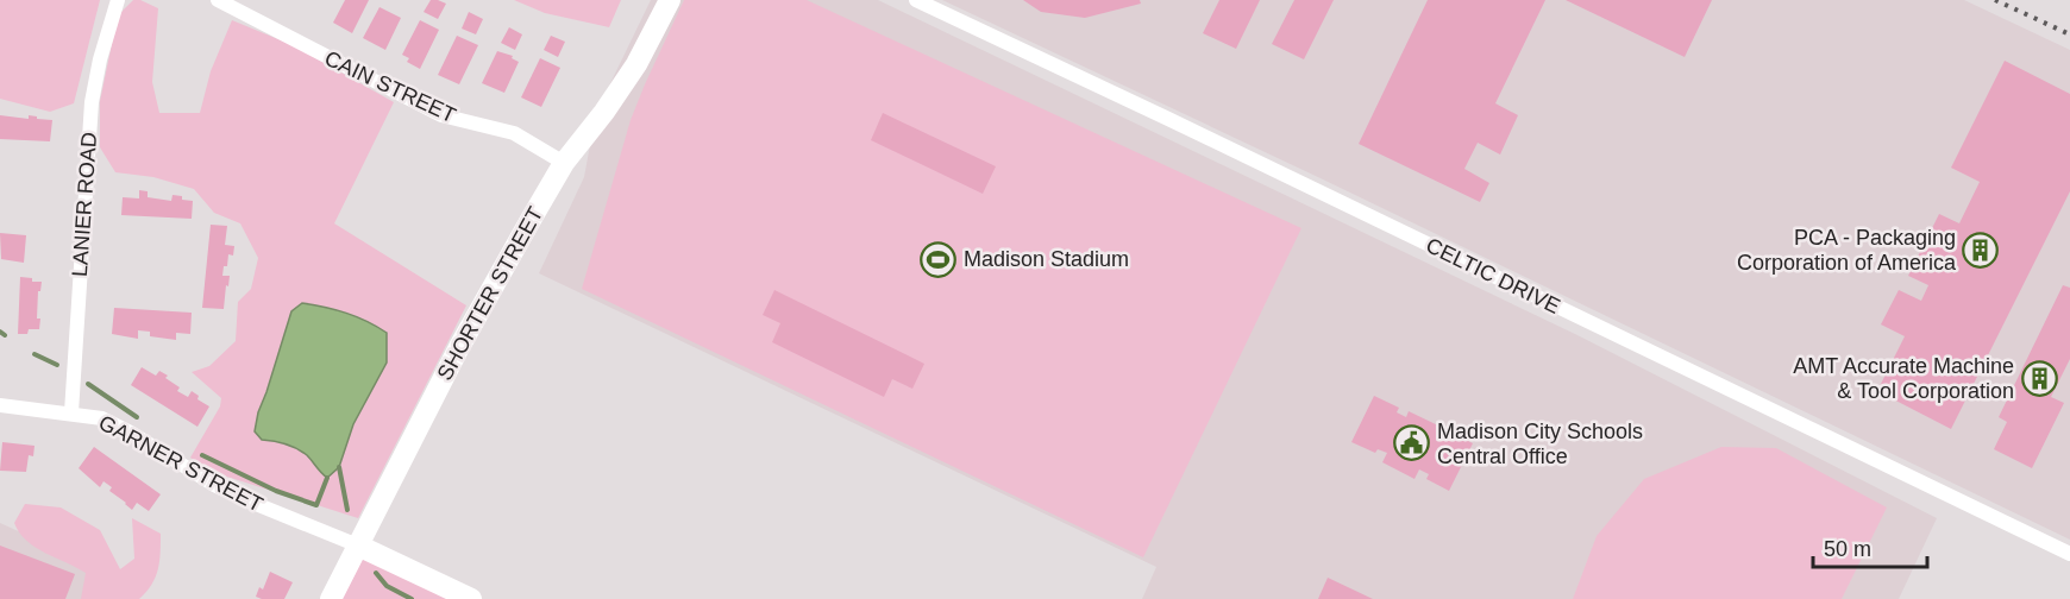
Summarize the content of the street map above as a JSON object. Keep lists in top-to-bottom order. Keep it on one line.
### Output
{"streets":{"street":["CAIN STREET","LANIER ROAD","CELTIC DRIVE","SHORTER STREET","GARNER STREET"]},"crossings":[["CAIN STREET","SHORTER STREET"],["LANIER ROAD","GARNER STREET"],["SHORTER STREET","GARNER STREET"]],"places":{"building":["PCA - Packaging Corporation of America","AMT Accurate Machine & Tool Corporation"],"sports":["Madison Stadium"],"public building":["Madison City Schools Central Office"]},"scale_bar":"50 m"}
